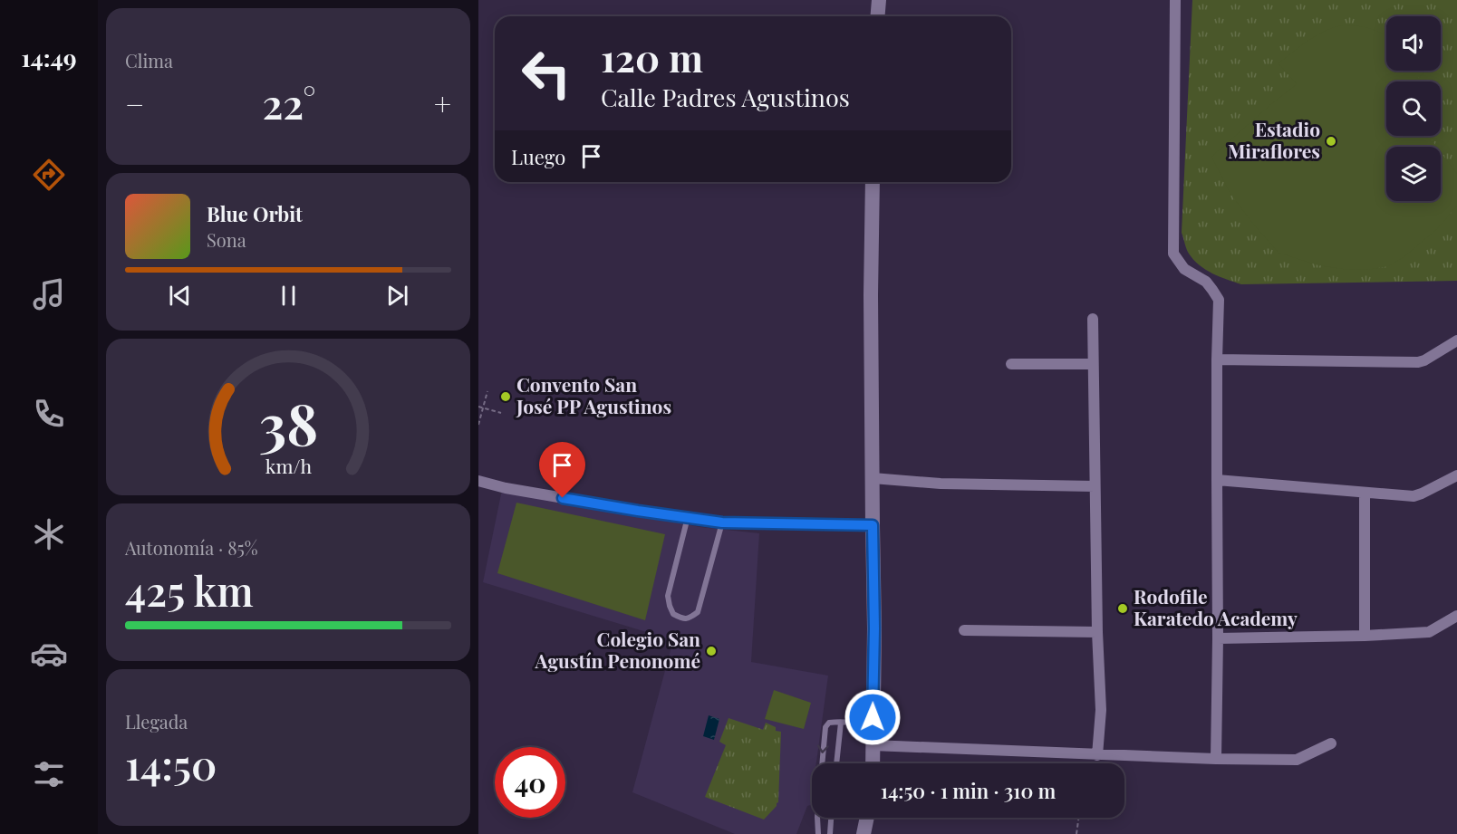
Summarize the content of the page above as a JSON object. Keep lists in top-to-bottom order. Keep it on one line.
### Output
{"places":["Estadio Miraflores","Convento San José PP Agustinos","Rodofile Karatedo Academy","Colegio San Agustín Penonomé"],"page":{"tabs":"14:49","tile":["Clima",["Autonomía · 85%","425 km"],["Llegada","14:50"]],"turn":["120 m","Calle Padres Agustinos"],"heat":["−","22°","+"],"then":"Luego","song":["Blue Orbit","Sona"],"limit":"40","trip":"14:50 · 1 min · 310 m","gauge":["38","km/h"]}}
